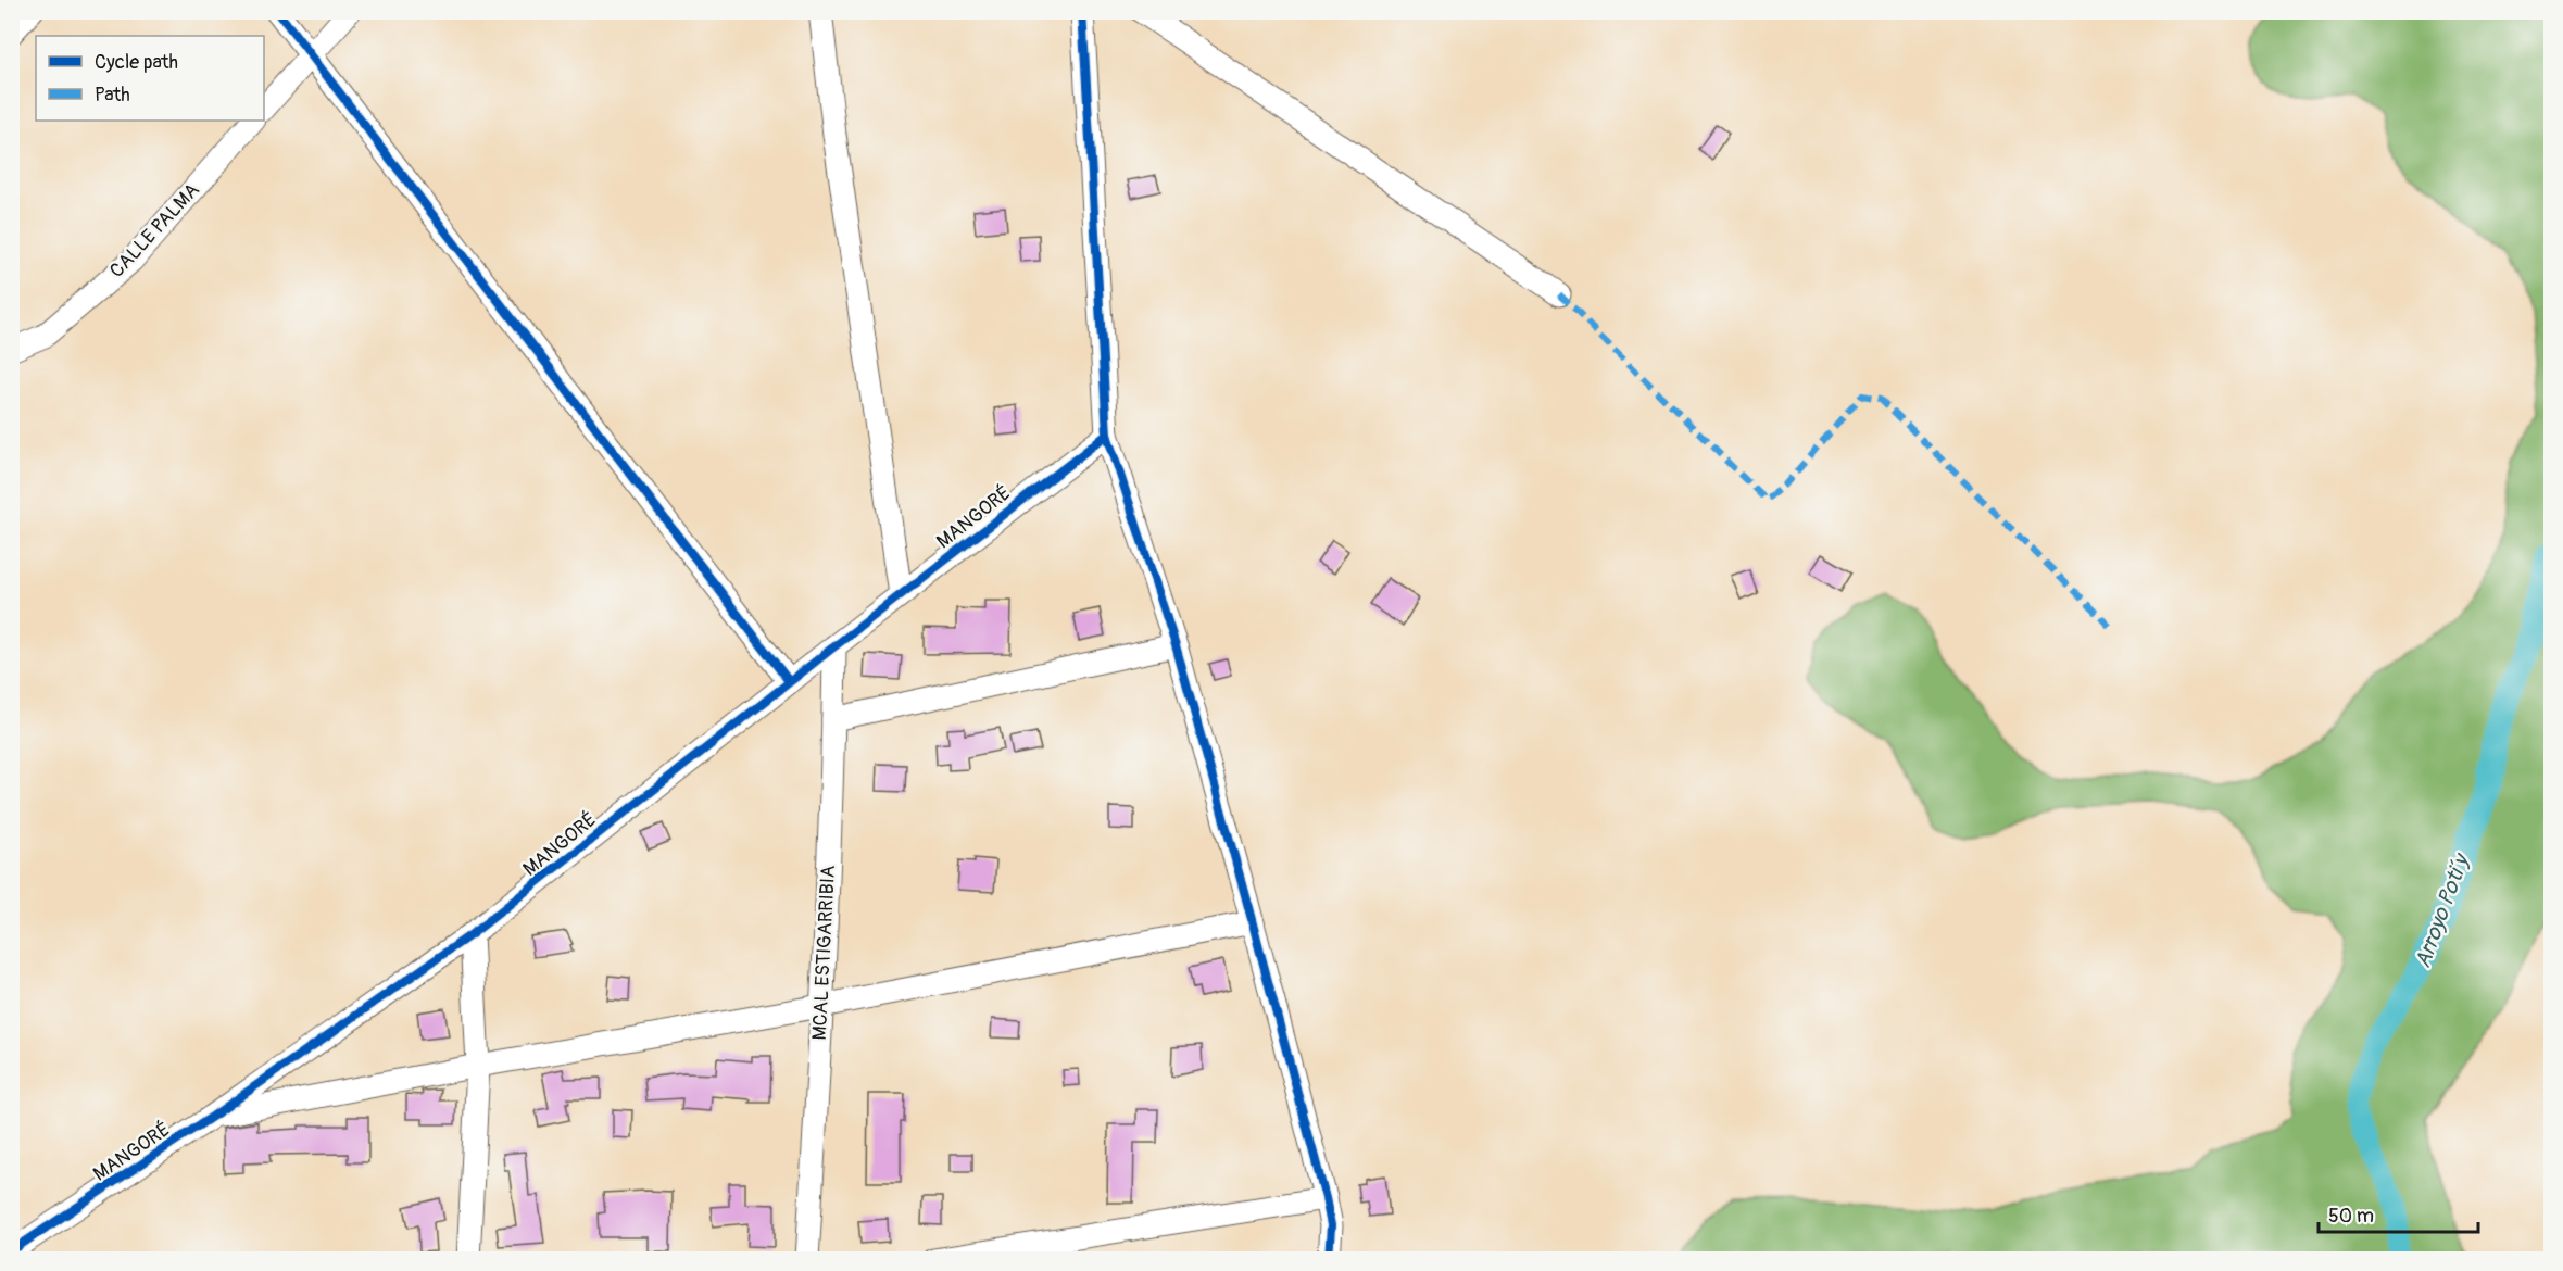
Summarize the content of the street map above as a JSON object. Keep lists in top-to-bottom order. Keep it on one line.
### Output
{"streets":{"street":["CALLE PALMA","MANGORÉ","MCAL ESTIGARRIBIA"]},"crossings":[["MANGORÉ","MCAL ESTIGARRIBIA"]],"water":["Arroyo Poti´y"],"legend":["Cycle path","Path"],"scale_bar":"50 m"}
